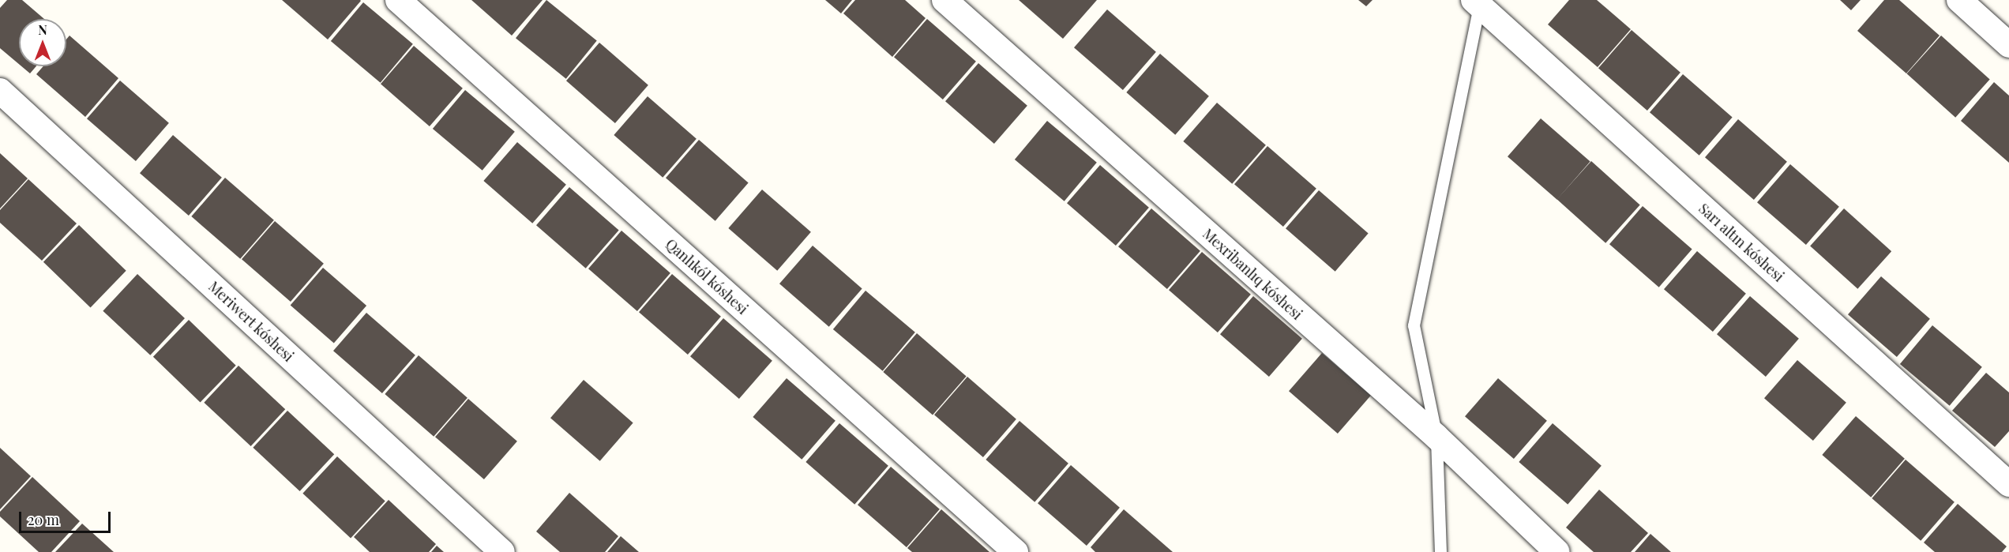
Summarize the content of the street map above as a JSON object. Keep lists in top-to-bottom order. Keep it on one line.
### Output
{"streets":{"street":["Sarı altın kóshesi","Mexribanlıq kóshesi","Qanlıkól kóshesi","Meriwert kóshesi"]},"scale_bar":"20 m","north":"top"}
